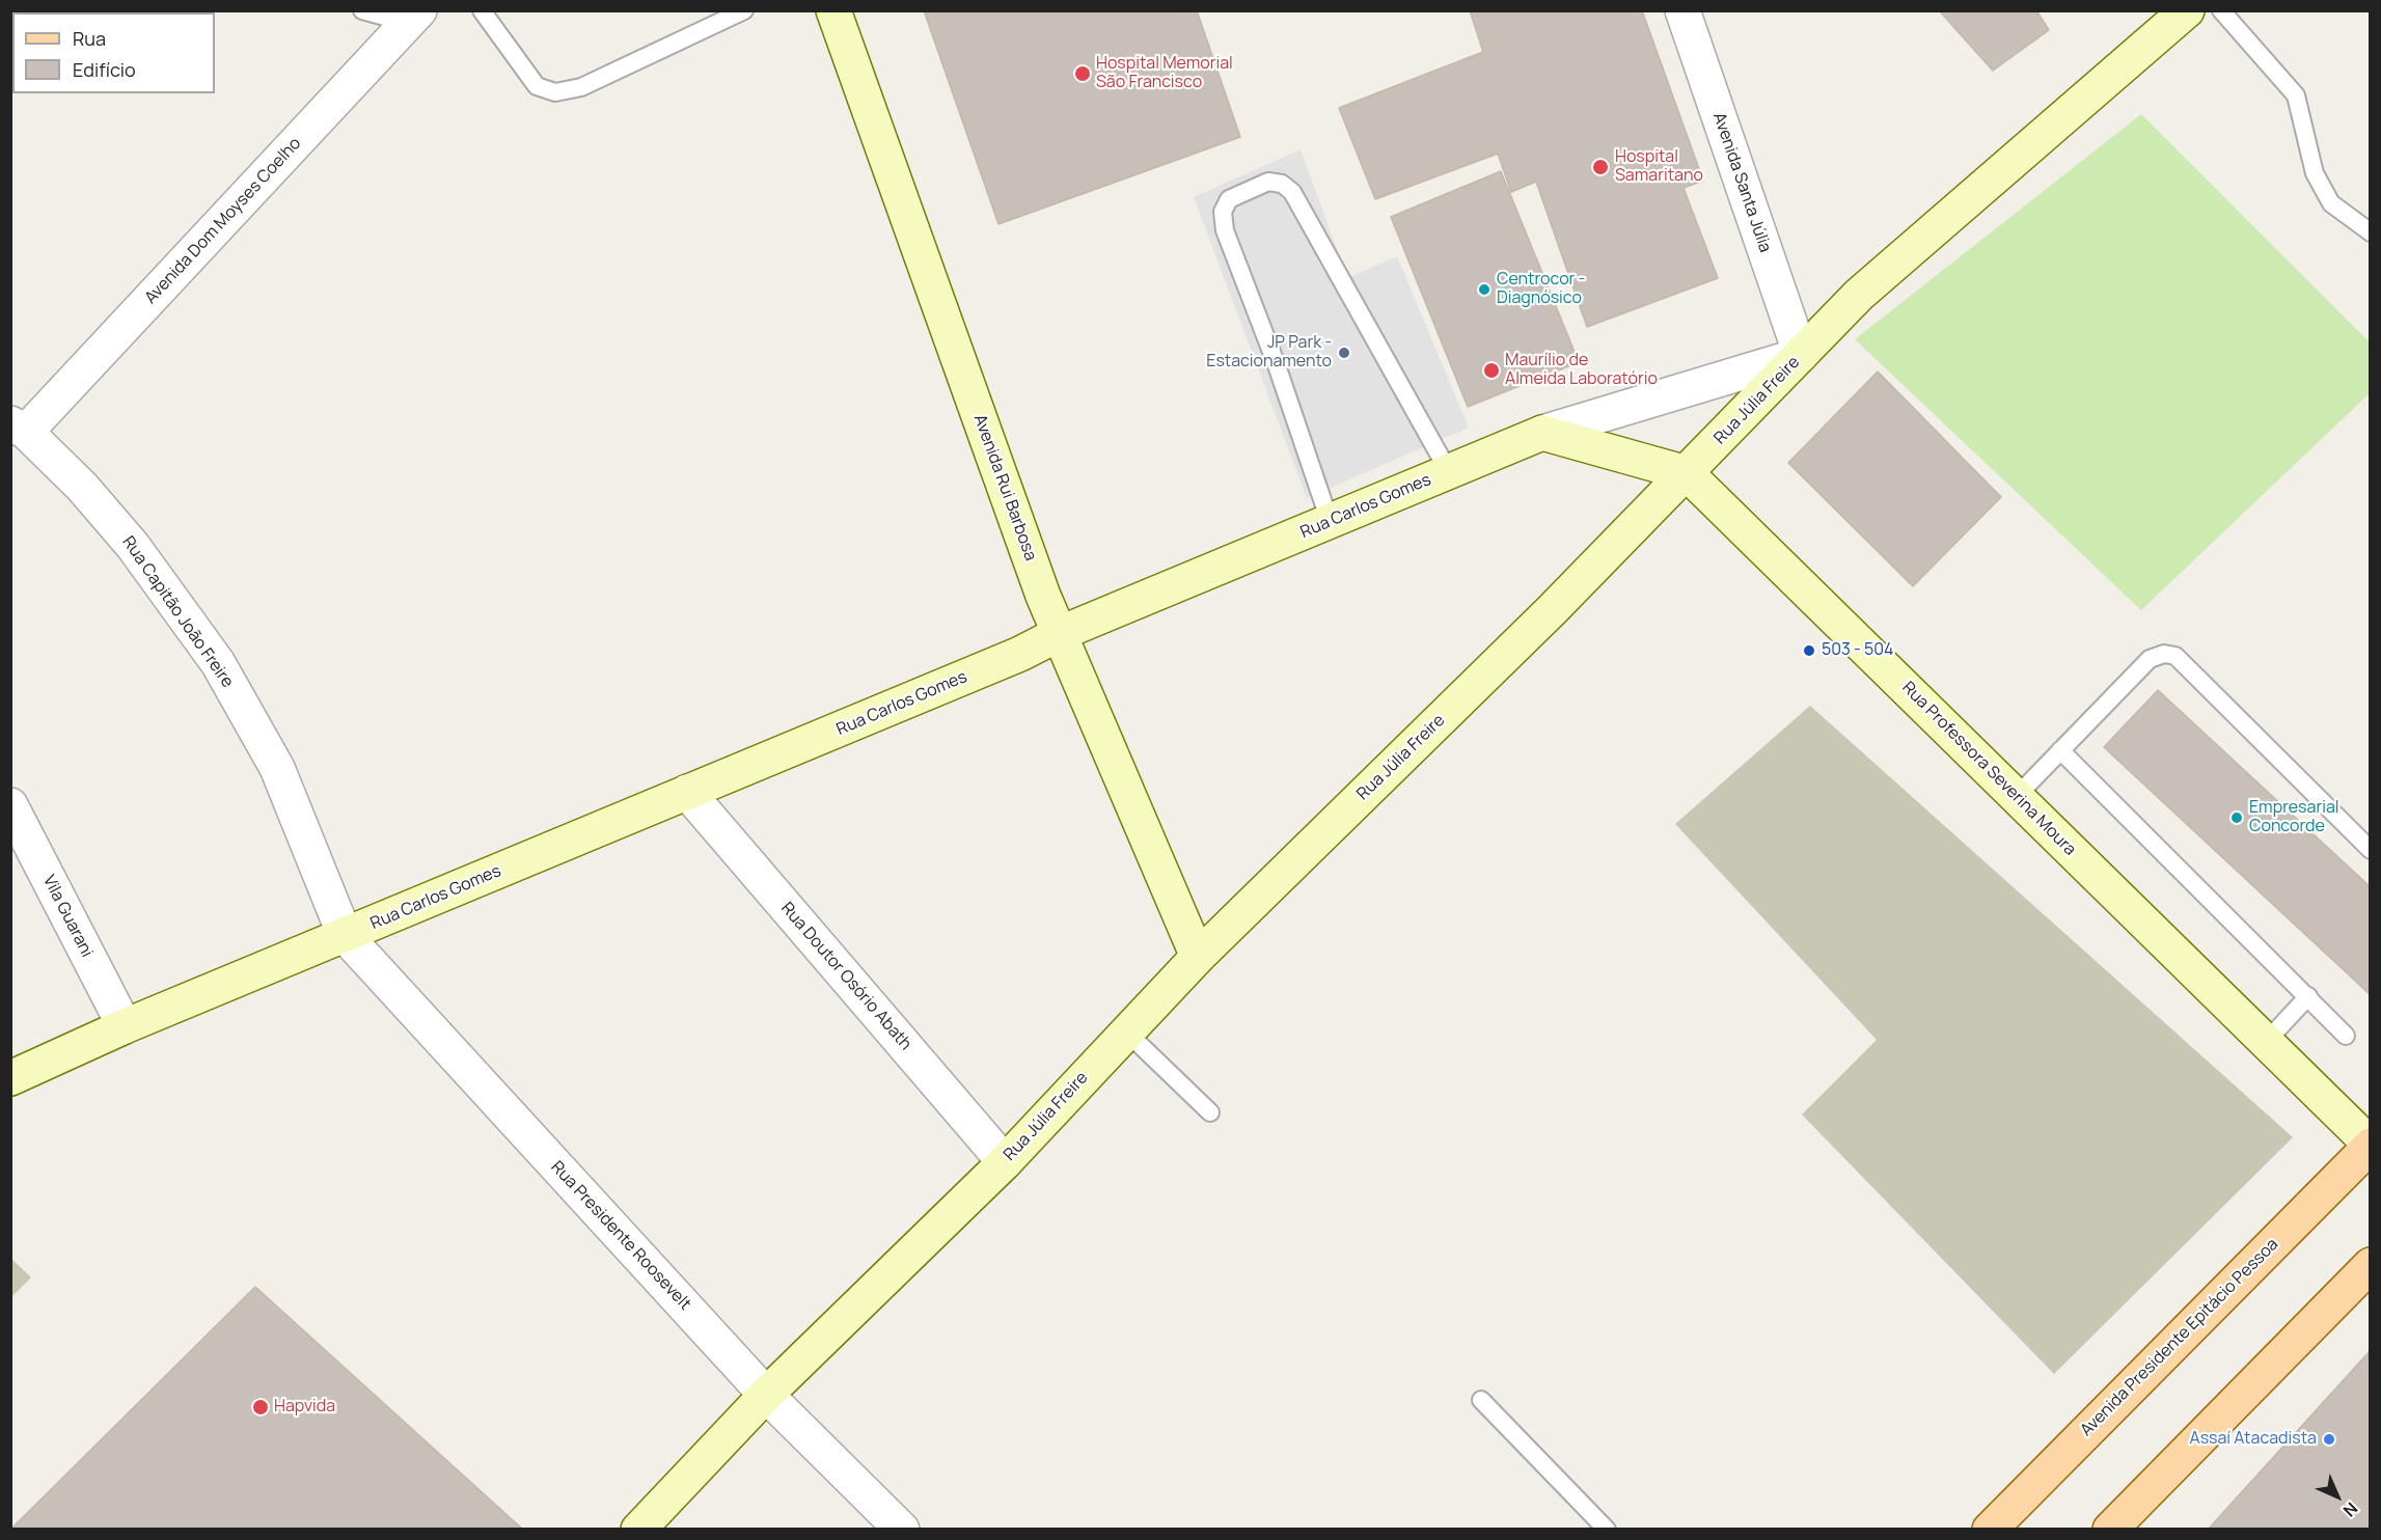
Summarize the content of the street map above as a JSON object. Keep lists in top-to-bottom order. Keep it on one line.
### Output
{"streets":{"main road":["Rua Júlia Freire","Avenida Rui Barbosa","Rua Carlos Gomes","Rua Professora Severina Moura","Avenida Presidente Epitácio Pessoa"],"street":["Avenida Santa Júlia","Avenida Dom Moyses Coelho","Rua Capitão João Freire","Vila Guarani","Rua Doutor Osório Abath","Rua Presidente Roosevelt"]},"crossings":[["Avenida Santa Júlia","Rua Júlia Freire"],["Avenida Santa Júlia","Rua Carlos Gomes"],["Avenida Dom Moyses Coelho","Rua Capitão João Freire"],["Rua Júlia Freire","Avenida Rui Barbosa"],["Rua Júlia Freire","Rua Carlos Gomes"],["Rua Júlia Freire","Rua Professora Severina Moura"],["Rua Júlia Freire","Rua Doutor Osório Abath"],["Rua Júlia Freire","Rua Presidente Roosevelt"],["Avenida Rui Barbosa","Rua Carlos Gomes"],["Rua Carlos Gomes","Rua Capitão João Freire"],["Rua Carlos Gomes","Rua Professora Severina Moura"],["Rua Carlos Gomes","Vila Guarani"],["Rua Carlos Gomes","Rua Doutor Osório Abath"],["Rua Carlos Gomes","Rua Presidente Roosevelt"],["Rua Capitão João Freire","Rua Presidente Roosevelt"],["Rua Professora Severina Moura","Avenida Presidente Epitácio Pessoa"]],"places":["Hospital Memorial São Francisco","Hospital Samaritano","Centrocor - Diagnósico","JP Park - Estacionamento","Maurílio de Almeida Laboratório","503 - 504","Empresarial Concorde","Hapvida","Assaí Atacadista"],"legend":["Rua","Edifício"],"north":"bottom right"}
